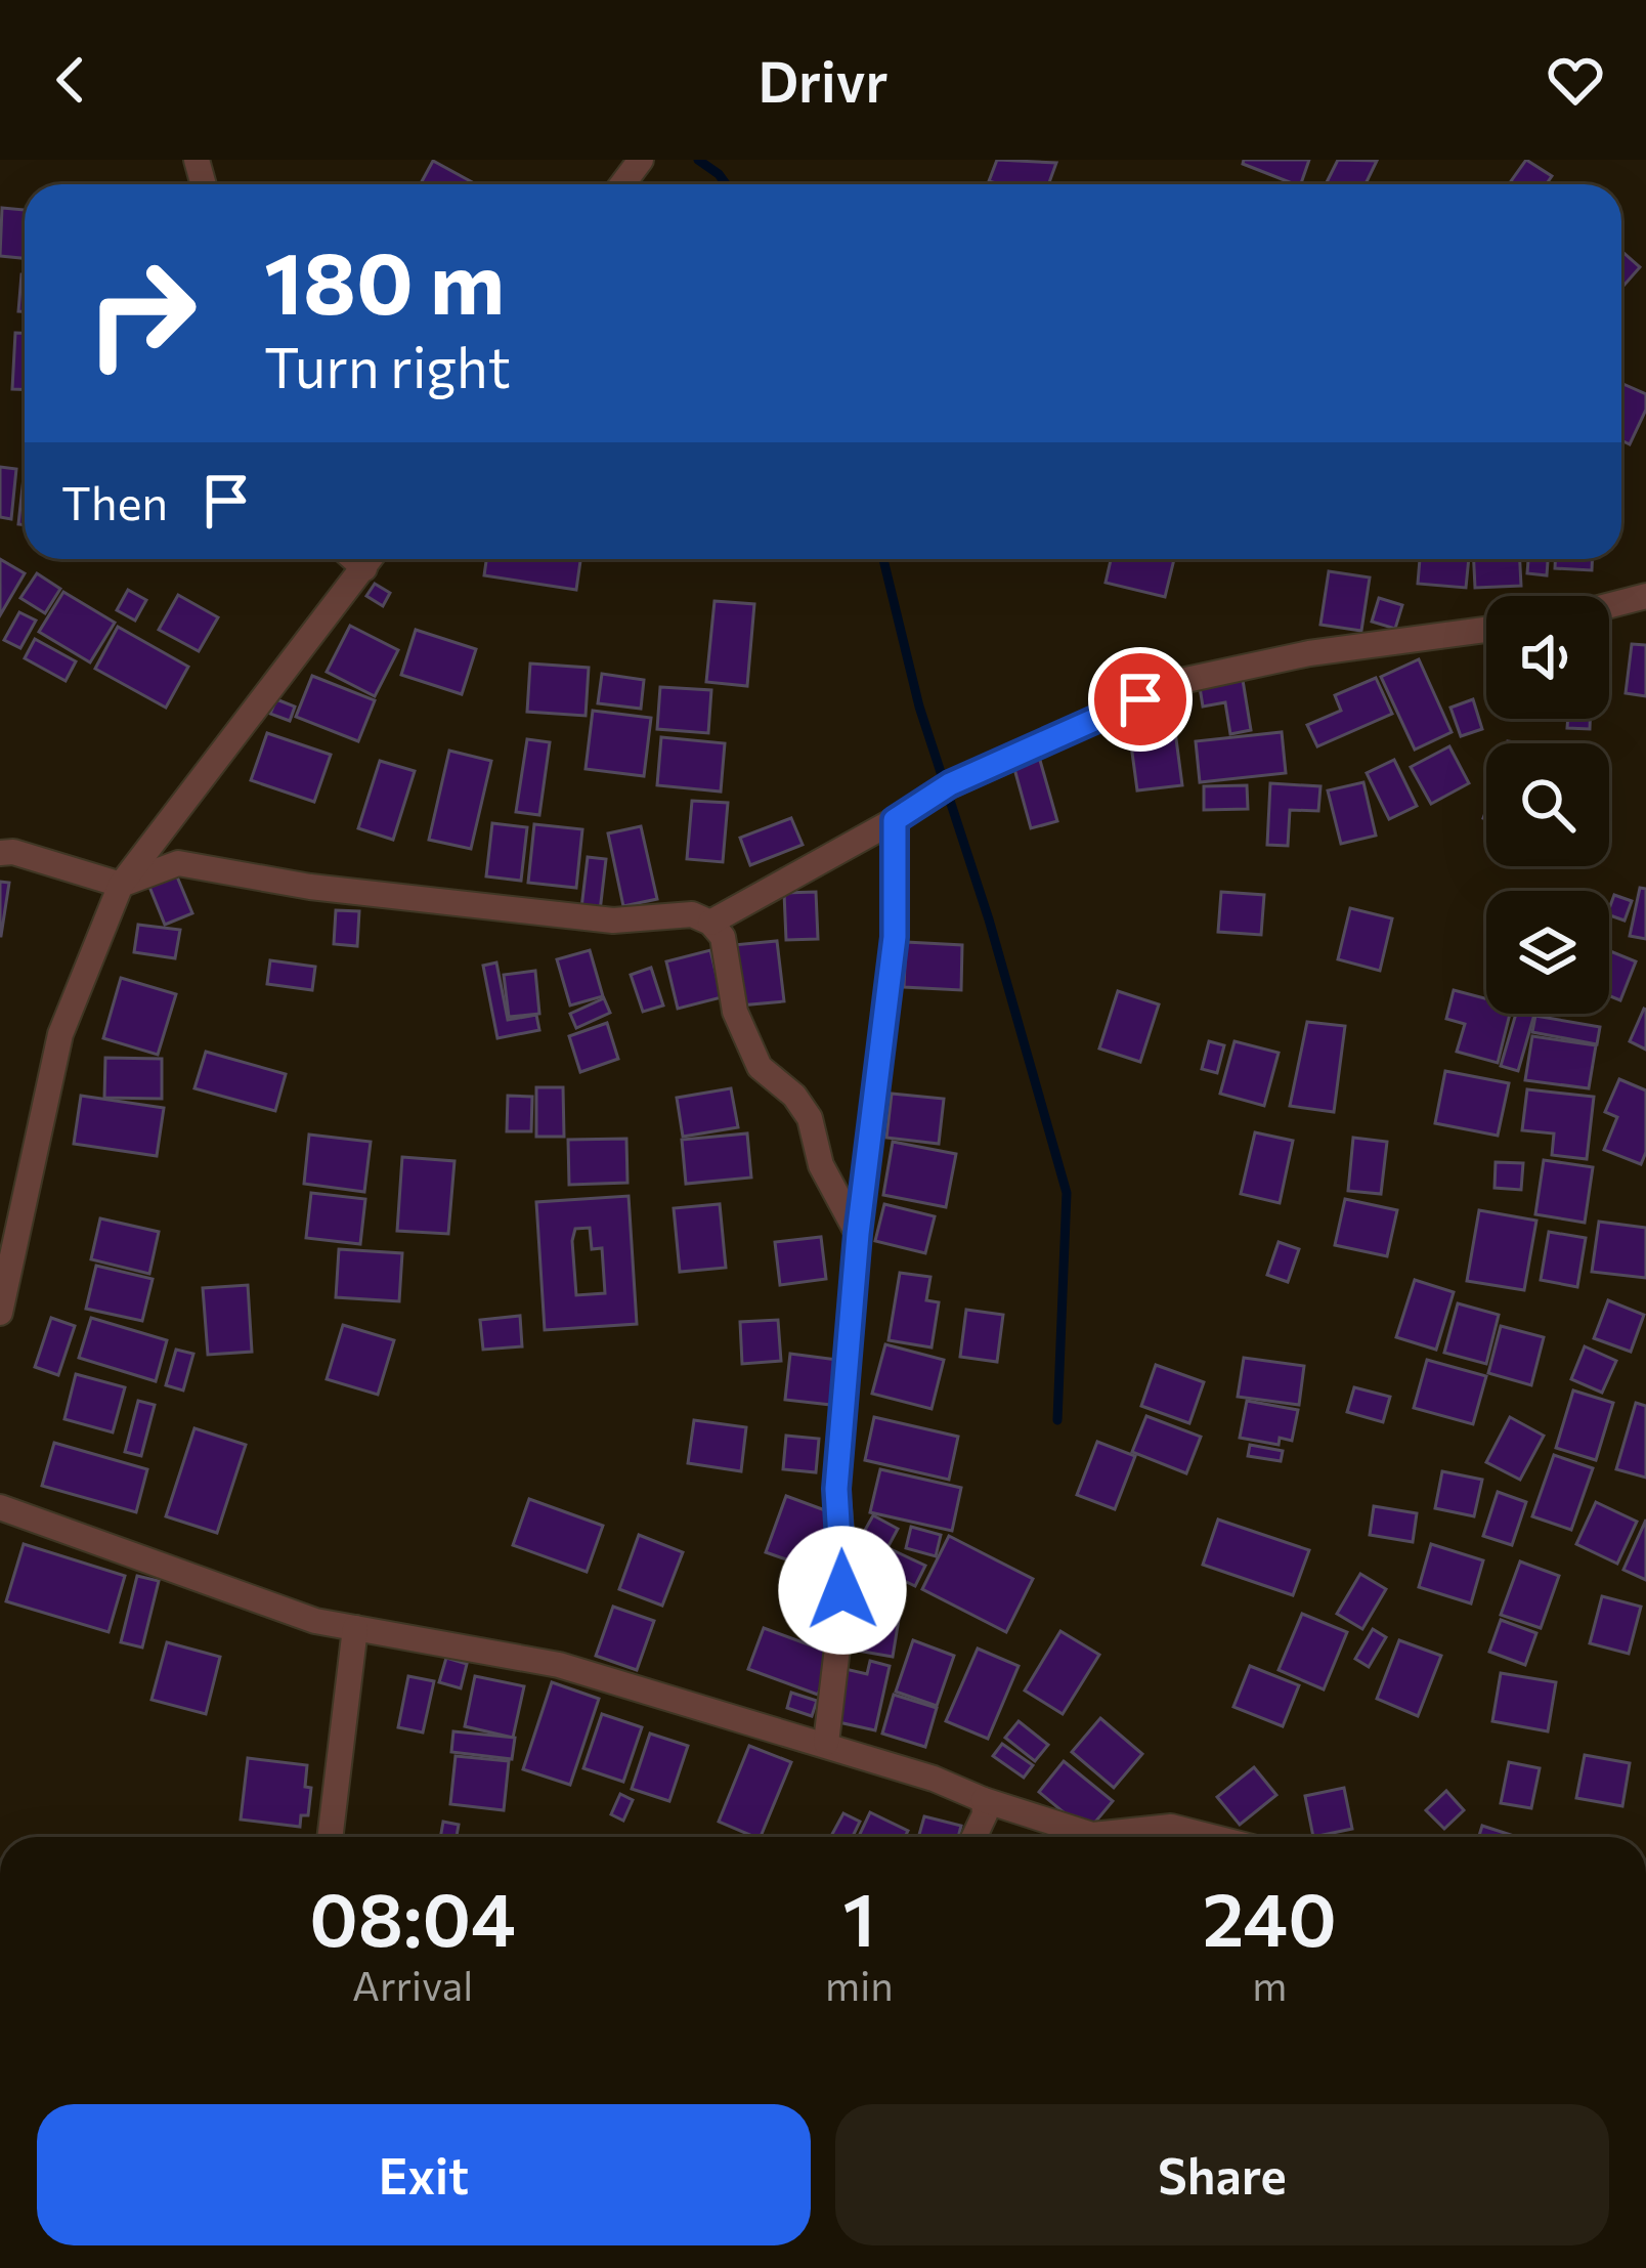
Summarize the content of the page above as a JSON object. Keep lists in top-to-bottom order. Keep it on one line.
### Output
{"page":{"header":"Drivr","turn":["180 m","Turn right"],"then":"Then","eta":["08:04","Arrival","1","min","240","m"],"buttons":["Exit","Share"]}}
